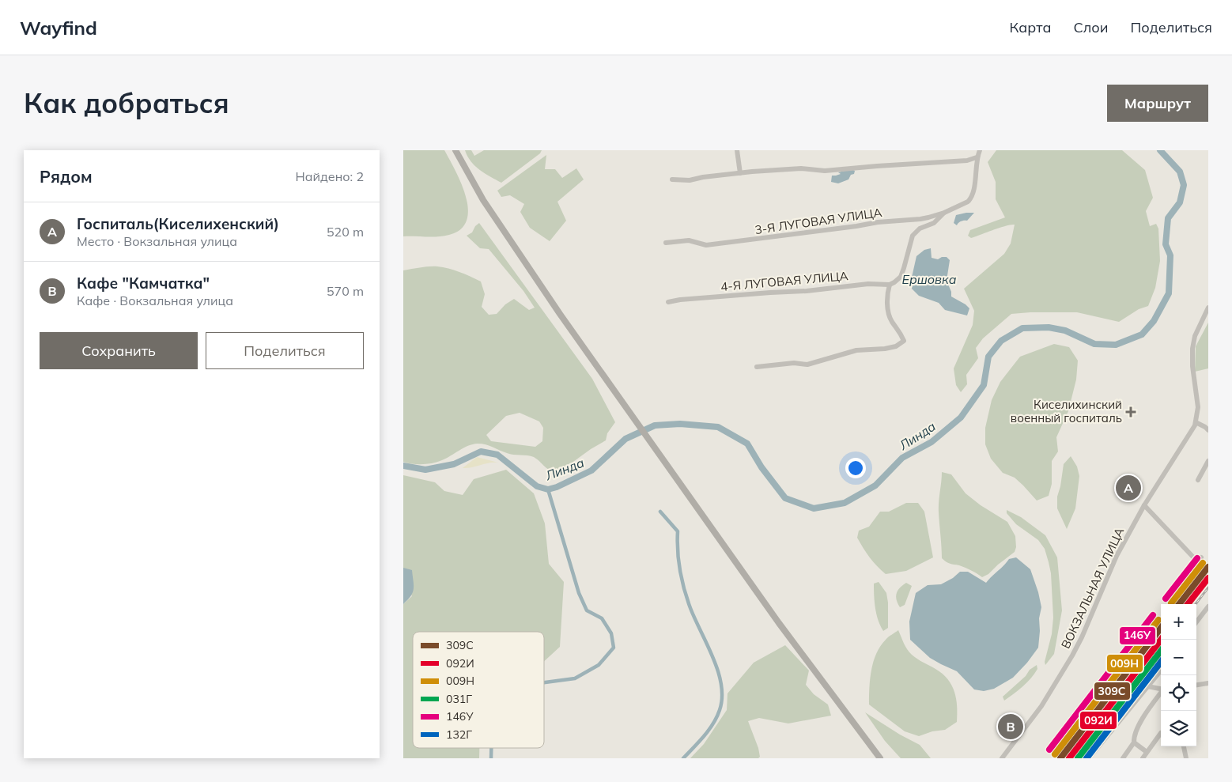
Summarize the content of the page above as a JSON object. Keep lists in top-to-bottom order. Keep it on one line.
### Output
{"streets":{"street":["3-Я ЛУГОВАЯ УЛИЦА","4-Я ЛУГОВАЯ УЛИЦА","ВОКЗАЛЬНАЯ УЛИЦА"]},"water":["Ершовка","Линда"],"places":{"health":["Киселихинский военный госпиталь"]},"lines":["transit line 146У","transit line 009Н","transit line 309С","transit line 092И","transit line 031Г","transit line 132Г"],"legend":["309С","092И","009Н","031Г","146У","132Г"],"page":{"header":"Wayfind","nav":["Карта","Слои","Поделиться"],"buttons":["Маршрут",["Сохранить","Поделиться"]],"title":"Как добраться","heading":["Рядом","Найдено: 2"],"list":[{"mark":"A","name":"Госпиталь(Киселихенский)","note":"Место · Вокзальная улица","value":"520 m"},{"mark":"B","name":"Кафе \"Камчатка\"","note":"Кафе · Вокзальная улица","value":"570 m"}],"pins":["A","B"],"map_buttons":["+","−"]}}
